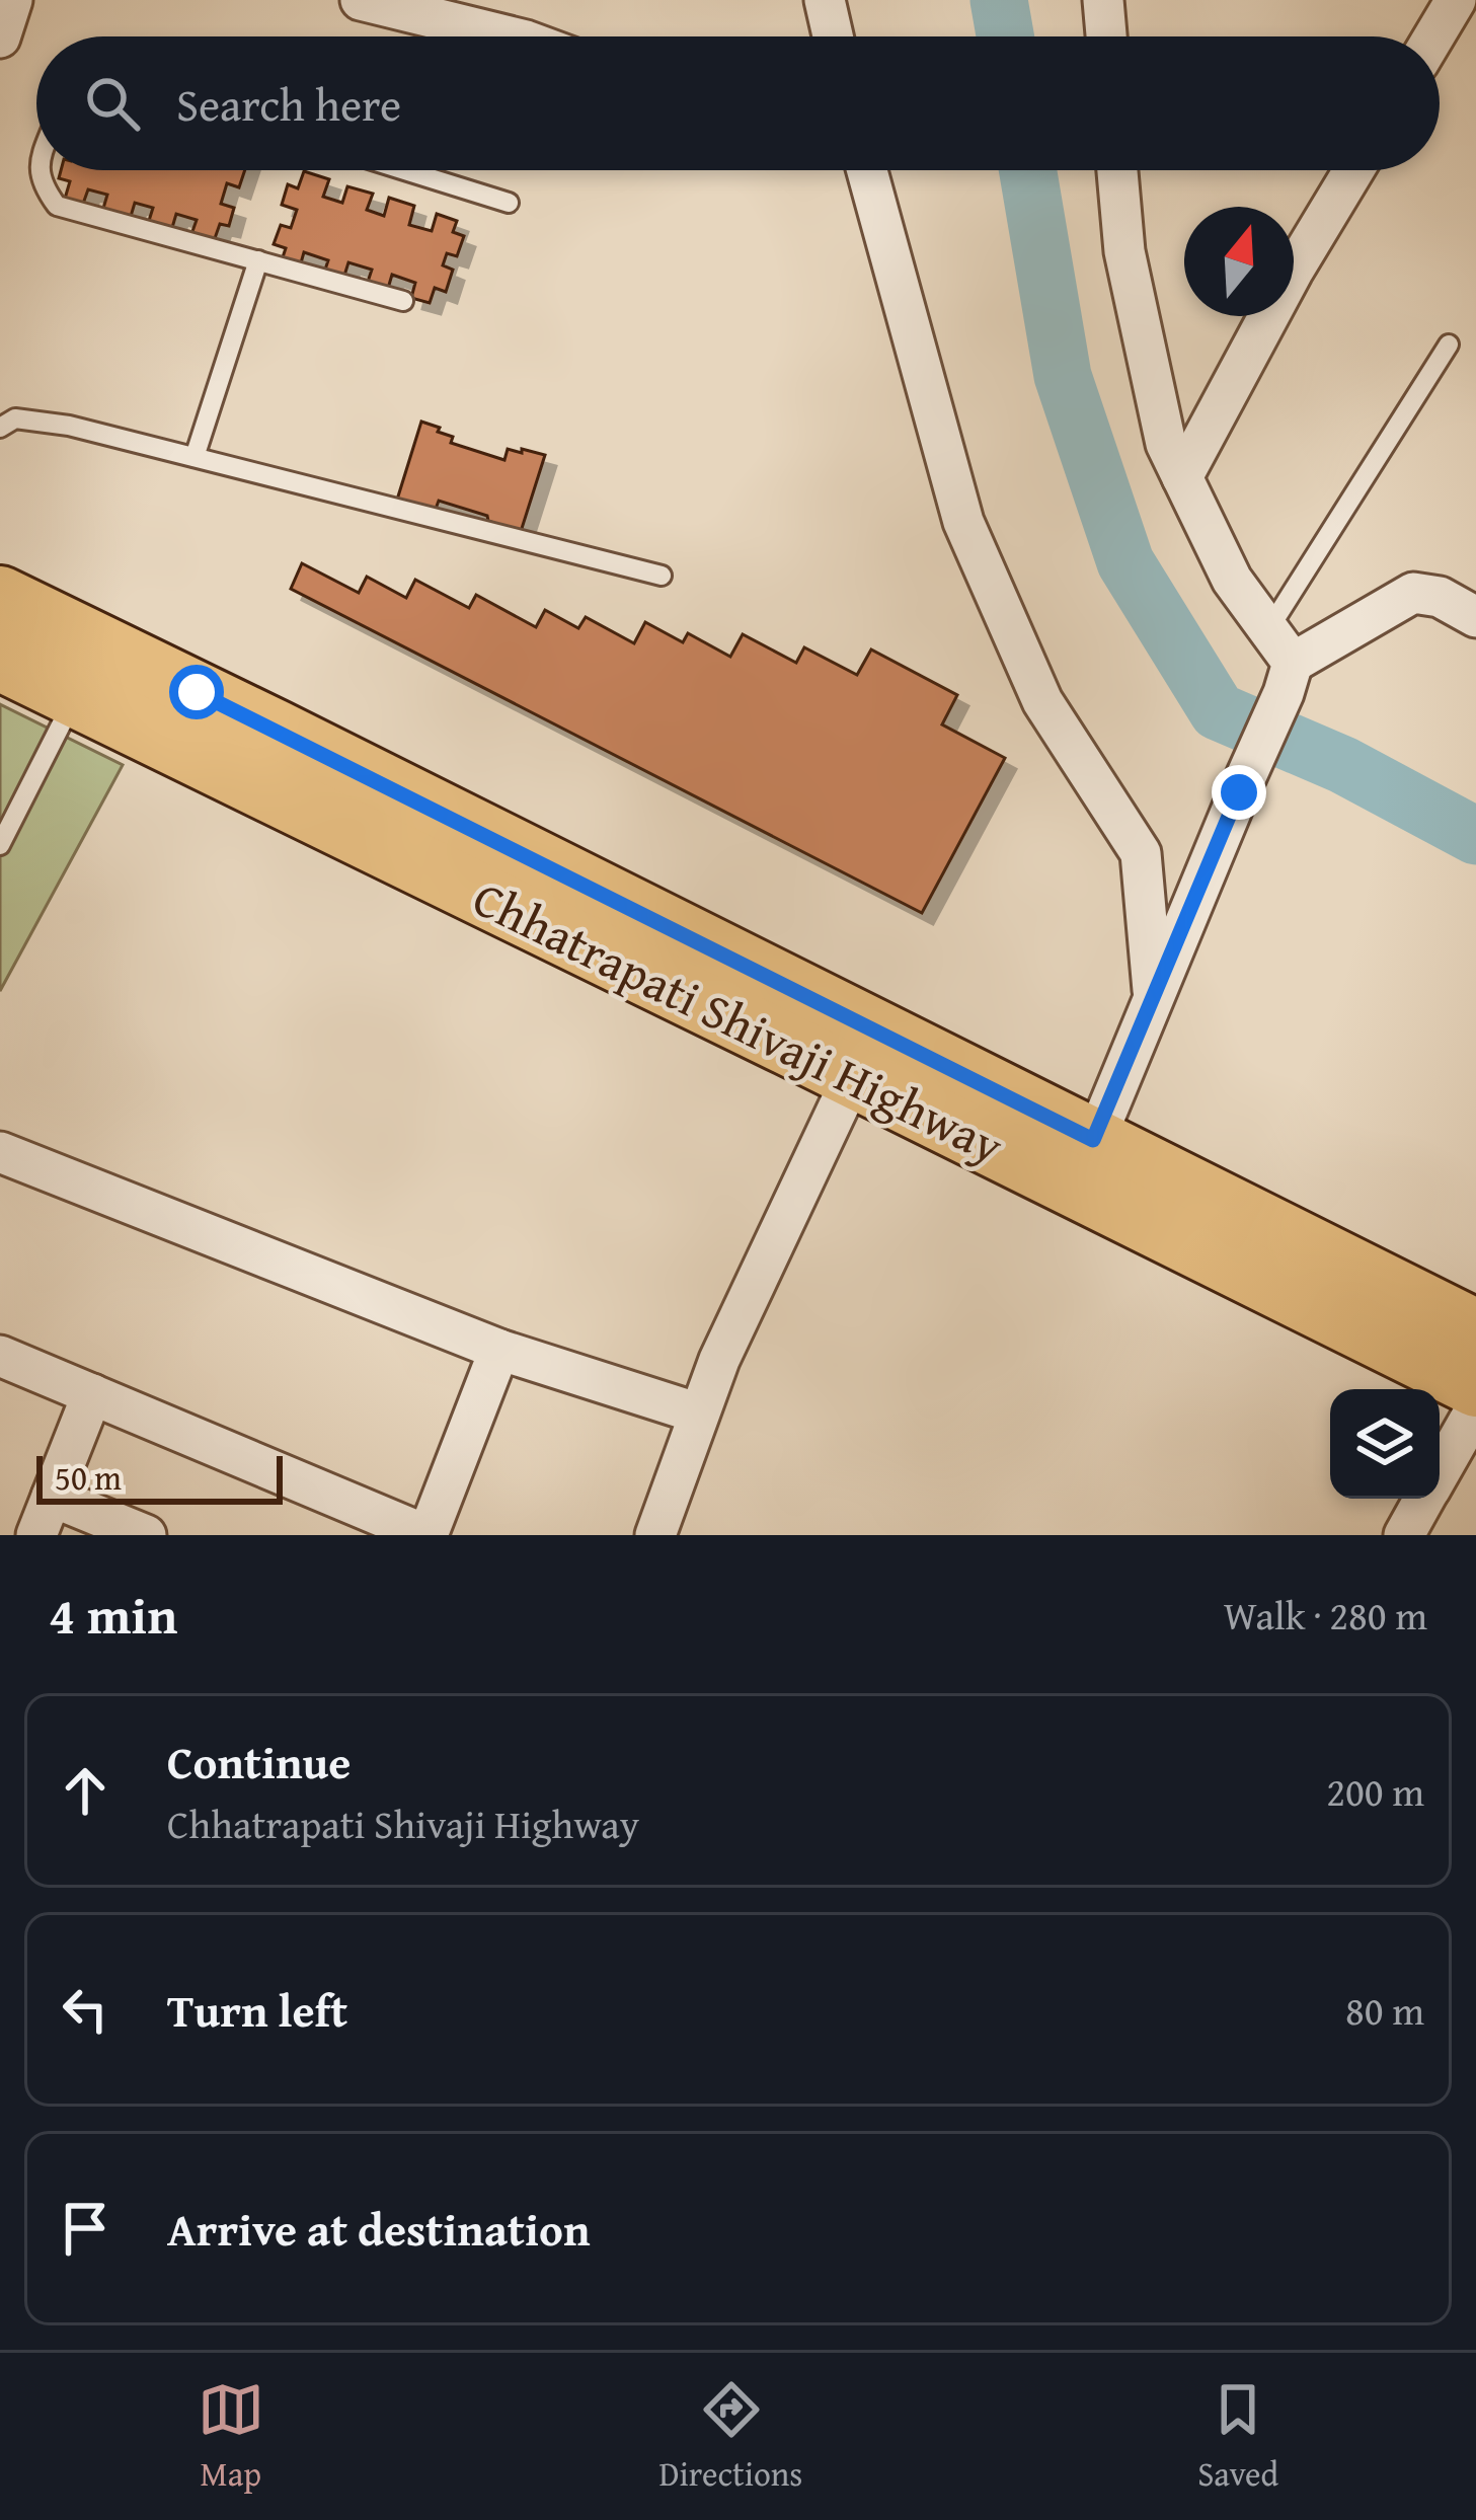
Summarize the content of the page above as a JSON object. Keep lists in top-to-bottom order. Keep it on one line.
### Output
{"streets":{"main road":["Chhatrapati Shivaji Highway"]},"scale_bar":"50 m","north":"top","page":{"search":"Search here","scale":"50 m","heading":["4 min","Walk · 280 m"],"list":[["Continue","Chhatrapati Shivaji Highway","200 m"],["Turn left","80 m"],"Arrive at destination"],"nav":["Map","Directions","Saved"]}}
